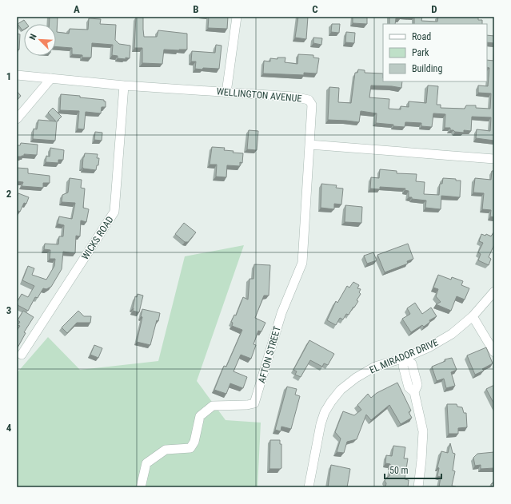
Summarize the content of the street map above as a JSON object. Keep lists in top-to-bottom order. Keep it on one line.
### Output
{"streets":{"street":["WELLINGTON AVENUE","WICKS ROAD","AFTON STREET","EL MIRADOR DRIVE"]},"crossings":[["WELLINGTON AVENUE","WICKS ROAD"],["WELLINGTON AVENUE","AFTON STREET"]],"legend":["Road","Park","Building"],"scale_bar":"50 m","north":"top left","grid":{"columns":["A","B","C","D"],"rows":["1","2","3","4"]}}
